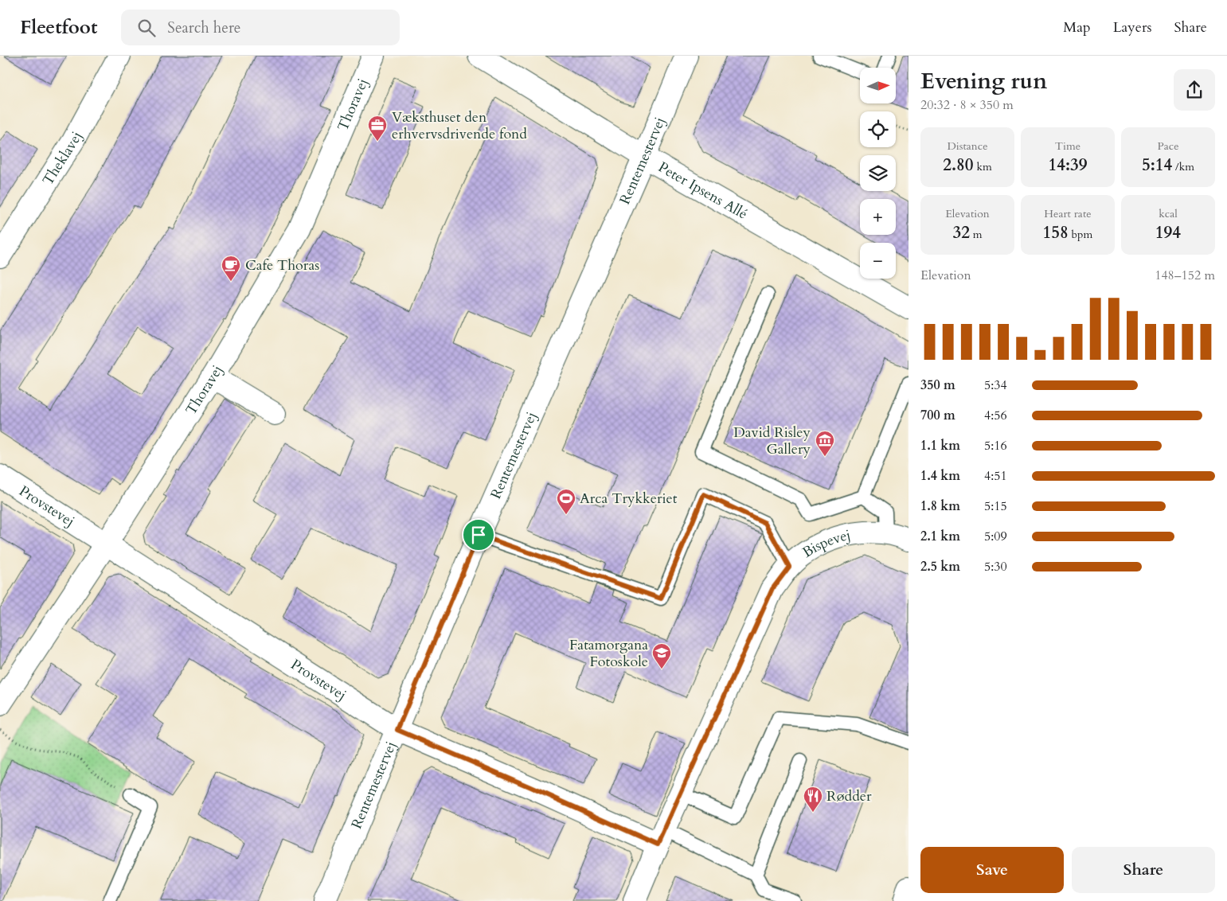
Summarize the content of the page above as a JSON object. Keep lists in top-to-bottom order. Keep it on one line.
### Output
{"streets":{"street":["Thoravej","Theklavej","Rentemestervej","Peter Ipsens Allé","Provstevej","Bispevej"]},"crossings":[["Thoravej","Provstevej"],["Rentemestervej","Peter Ipsens Allé"],["Rentemestervej","Provstevej"],["Provstevej","Bispevej"]],"places":{"office":["Væksthuset den erhvervsdrivende fond"],"cafe":["Cafe Thoras"],"museum":["David Risley Gallery"],"sports":["Arca Trykkeriet"],"school or university":["Fatamorgana Fotoskole"],"restaurant":["Rødder"]},"north":"right","page":{"header":"Fleetfoot","search":"Search here","nav":["Map","Layers","Share"],"heading":["Evening run","20:32 · 8 × 350 m"],"map_buttons":["+","−"],"stats":[["Distance","2.80 km"],["Time","14:39"],["Pace","5:14 /km"],["Elevation","32 m"],["Heart rate","158 bpm"],["kcal","194"]],"chart":["Elevation","148–152 m"],"list":[{"name":"350 m","note":"5:34"},{"name":"700 m","note":"4:56"},{"name":"1.1 km","note":"5:16"},{"name":"1.4 km","note":"4:51"},{"name":"1.8 km","note":"5:15"},{"name":"2.1 km","note":"5:09"},{"name":"2.5 km","note":"5:30"}],"buttons":["Save","Share"]}}
